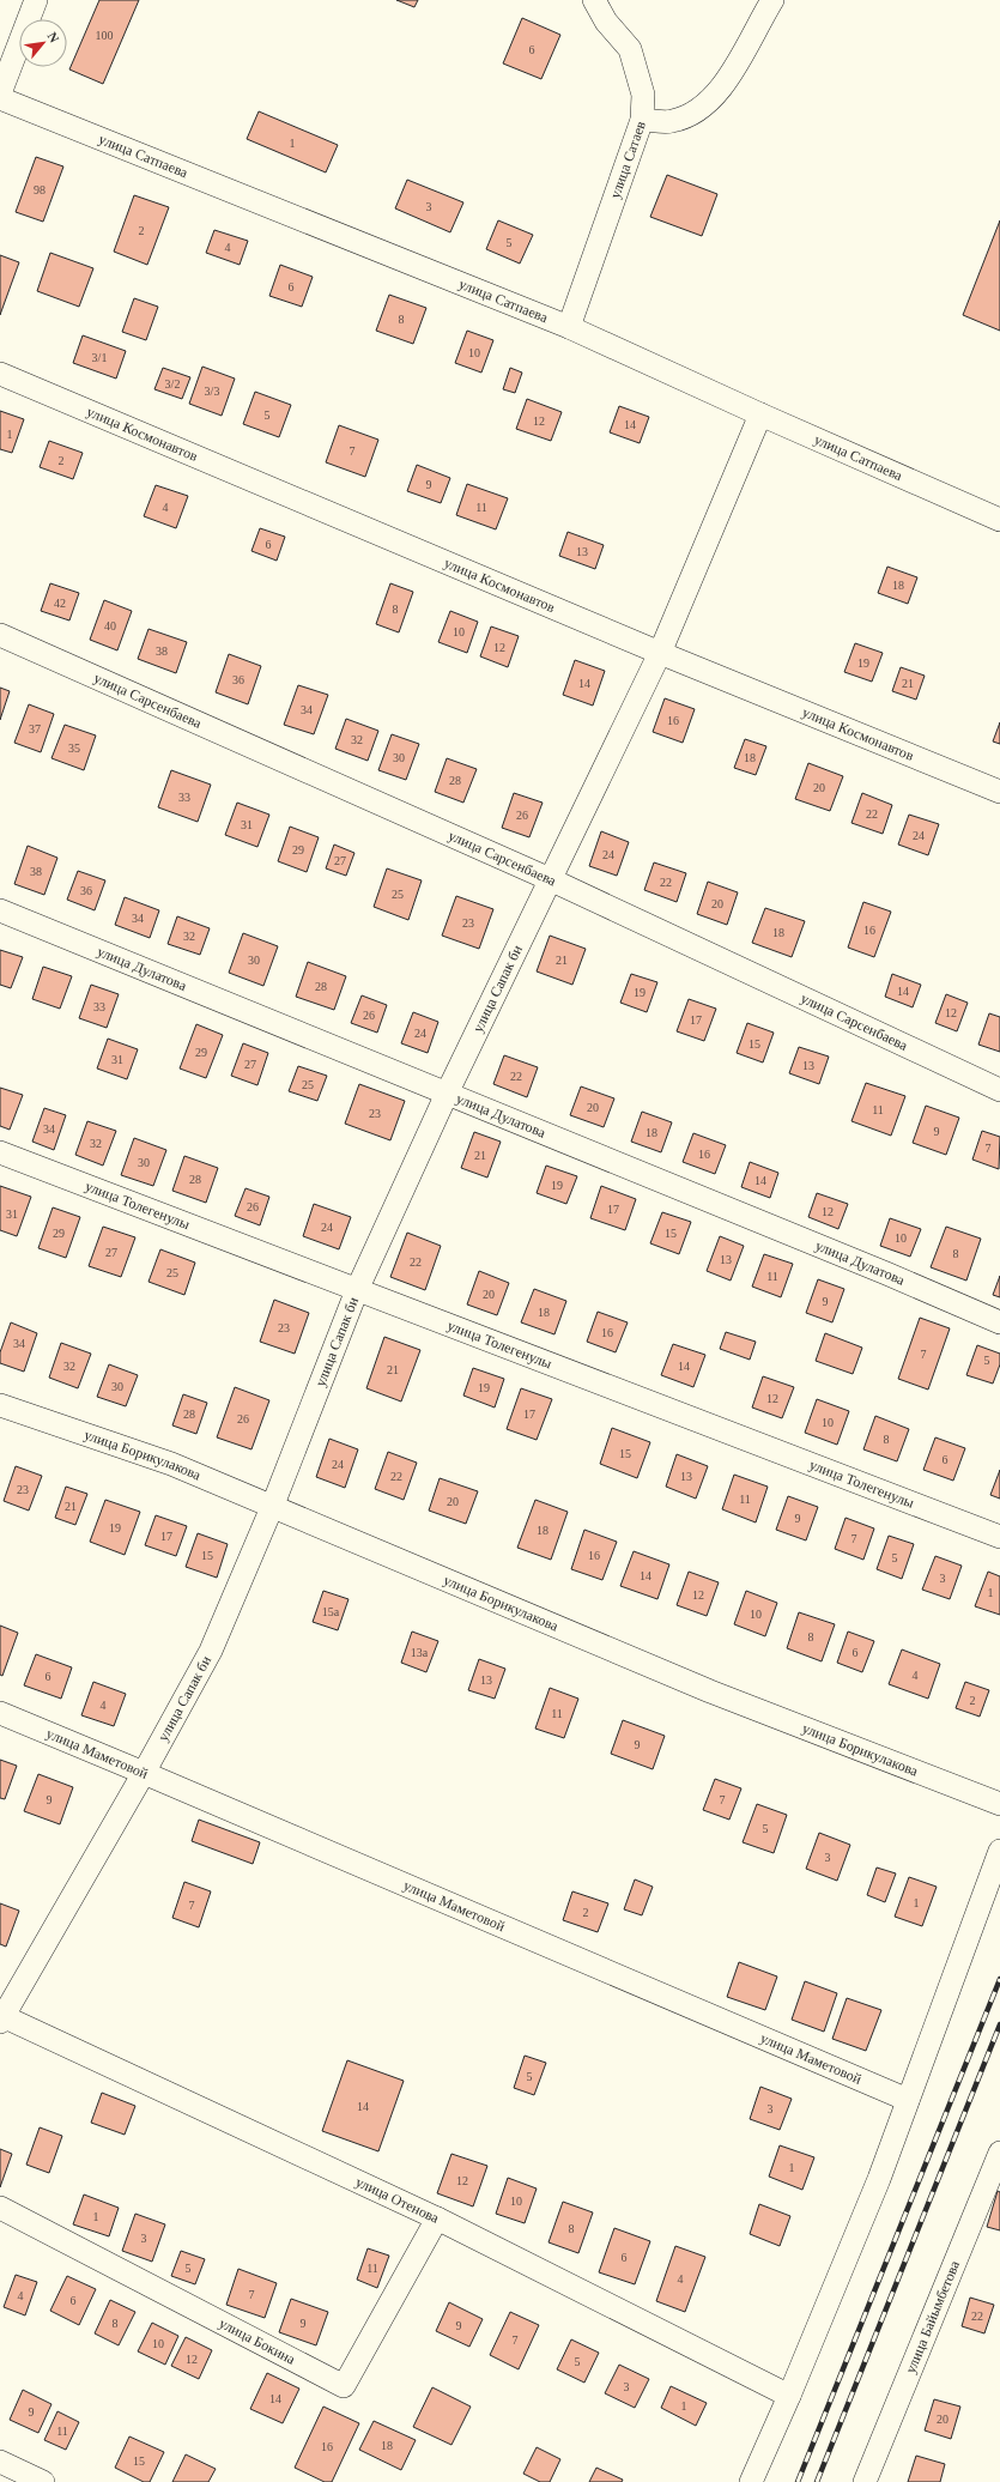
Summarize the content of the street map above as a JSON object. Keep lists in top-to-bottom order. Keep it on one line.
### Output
{"streets":{"street":["улица Сатпаева","улица Сатаев","улица Космонавтов","улица Сарсенбаева","улица Дулатова","улица Сапак би","улица Толегенулы","улица Борикулакова","улица Маметовой","улица Отенова","улица Байымбетова","улица Бокина"]},"crossings":[["улица Сатпаева","улица Сатаев"],["улица Сатпаева","улица Сапак би"],["улица Космонавтов","улица Сапак би"],["улица Сарсенбаева","улица Сапак би"],["улица Дулатова","улица Сапак би"],["улица Сапак би","улица Толегенулы"],["улица Сапак би","улица Борикулакова"],["улица Сапак би","улица Маметовой"],["улица Сапак би","улица Отенова"],["улица Отенова","улица Бокина"]],"house_numbers":["100","6","1","98","3","2","5","4","6","8","10","3/1","3/2","3/3","5","12","14","1","7","2","9","4","11","6","13","18","42","8","40","10","12","38","19","36","14","21","34","16","37","32","35","30","18","28","20","33","22","26","31","24","29","24","27","38","22","36","25","20","34","23","16","18","32","30","21","28","14","19","33","12","26","17","24","15","29","31","27","13","22","25","20","11","23","34","9","18","32","7","16","21","30","28","14","19","26","17","12","31","24","29","15","10","27","8","13","22","25","11","20","9","18","23","16","34","7","5","32","14","21","30","19","12","28","17","26","10","8","15","6","24","22","13","23","11","20","21","9","19","18","17","7","15","16","5","14","3","1","12","15а","10","8","13а","6","4","6","13","2","4","11","9","9","7","5","3","1","7","2","5","14","3","1","12","10","1","8","3","6","5","11","4","7","4","6","22","8","9","9","7","10","12","5","3","14","1","9","20","11","18","16","15"],"north":"top right"}
